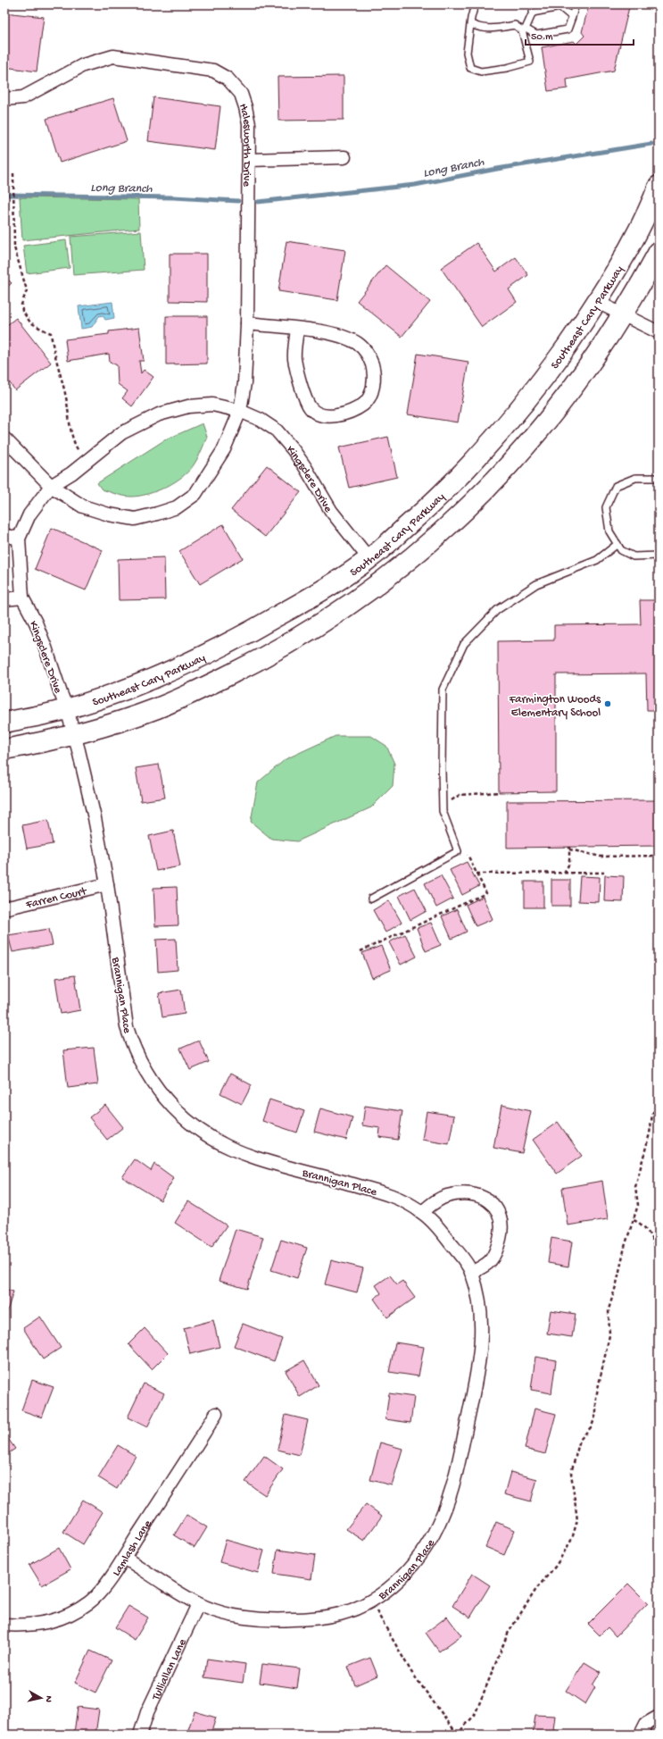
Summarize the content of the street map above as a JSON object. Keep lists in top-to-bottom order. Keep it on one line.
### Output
{"streets":{"main road":["Southeast Cary Parkway"],"street":["Halesworth Drive","Kingsclere Drive","Farren Court","Brannigan Place","Lamlash Lane","Tulliallan Lane"]},"crossings":[["Halesworth Drive","Kingsclere Drive"],["Southeast Cary Parkway","Kingsclere Drive"],["Southeast Cary Parkway","Brannigan Place"],["Kingsclere Drive","Brannigan Place"],["Farren Court","Brannigan Place"],["Brannigan Place","Lamlash Lane"],["Brannigan Place","Tulliallan Lane"]],"water":["Long Branch"],"places":["Farmington Woods Elementary School"],"scale_bar":"50 m","north":"right"}
